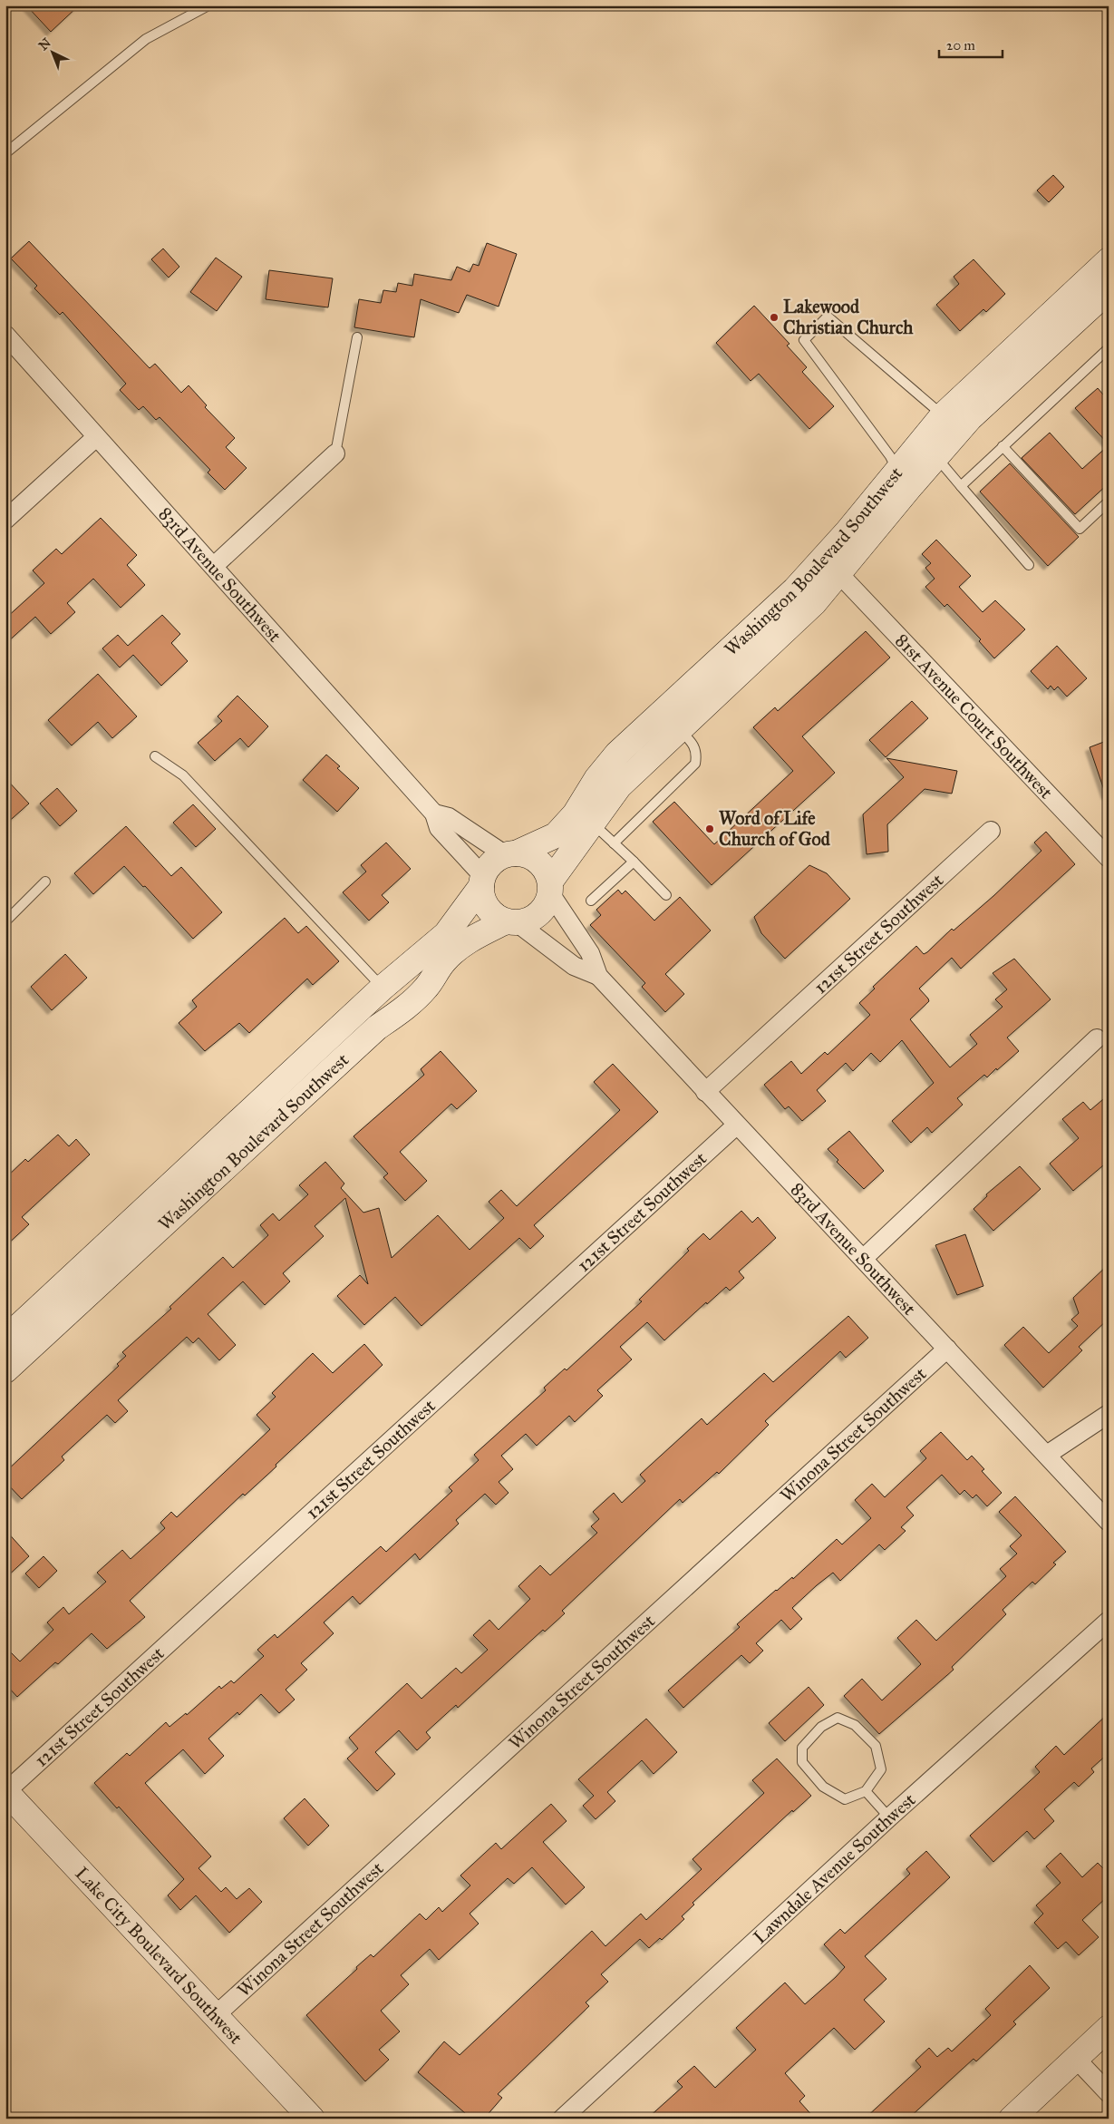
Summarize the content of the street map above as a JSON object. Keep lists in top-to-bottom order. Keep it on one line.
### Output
{"streets":{"main road":["Washington Boulevard Southwest","Lake City Boulevard Southwest"],"street":["83rd Avenue Southwest","81st Avenue Court Southwest","121st Street Southwest","Winona Street Southwest","Lawndale Avenue Southwest"]},"crossings":[["Washington Boulevard Southwest","83rd Avenue Southwest"],["Washington Boulevard Southwest","81st Avenue Court Southwest"],["83rd Avenue Southwest","121st Street Southwest"],["83rd Avenue Southwest","Winona Street Southwest"],["121st Street Southwest","Lake City Boulevard Southwest"],["Winona Street Southwest","Lake City Boulevard Southwest"]],"places":["Lakewood Christian Church","Word of Life Church of God"],"scale_bar":"20 m","north":"top left"}
